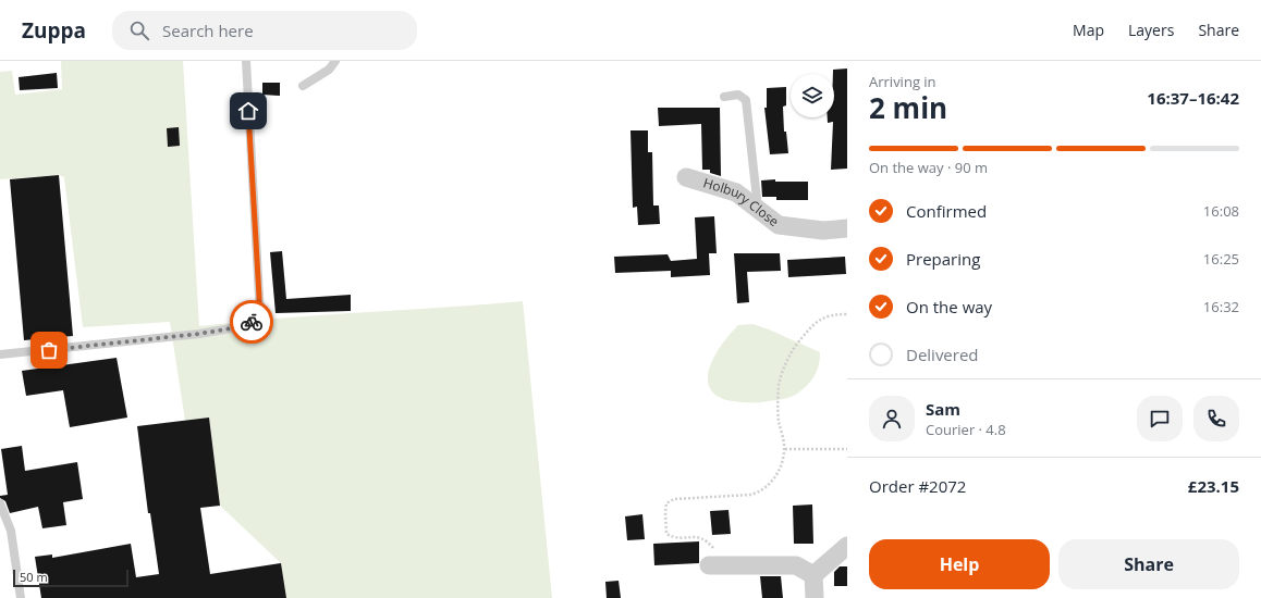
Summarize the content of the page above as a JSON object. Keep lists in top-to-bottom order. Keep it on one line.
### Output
{"streets":{"street":["Holbury Close"]},"scale_bar":"50 m","page":{"header":"Zuppa","search":"Search here","nav":["Map","Layers","Share"],"heading":["2 min","Arriving in","16:37–16:42"],"panel":["Sam","Courier · 4.8","Order #2072","£23.15"],"bar":"On the way · 90 m","list":[["Confirmed","16:08"],["Preparing","16:25"],["On the way","16:32"],"Delivered"],"buttons":["Help","Share"],"scale":"50 m"}}
